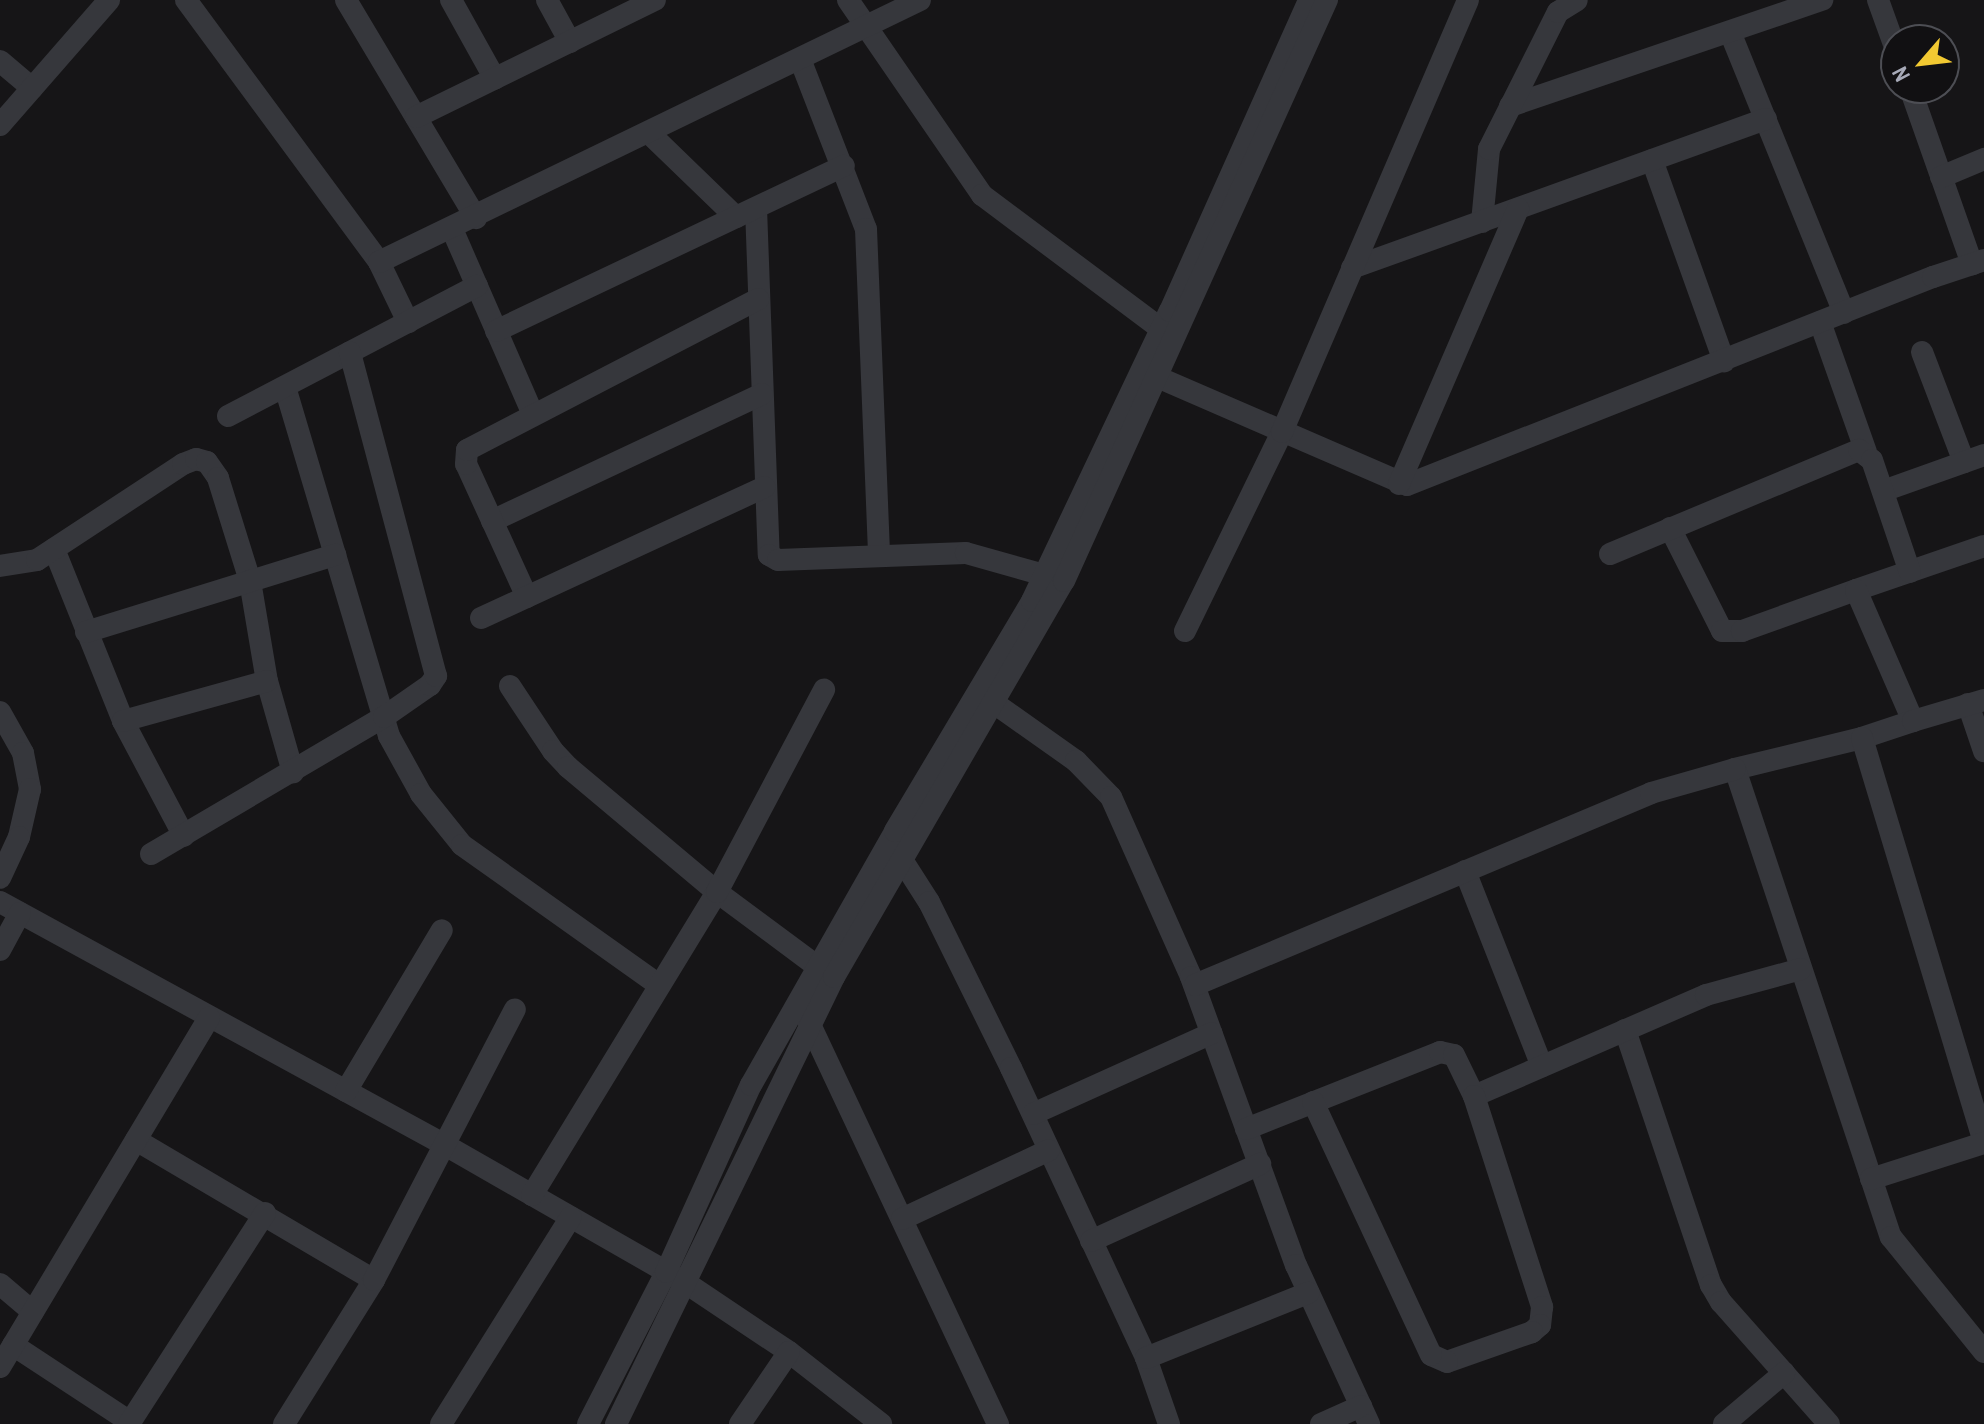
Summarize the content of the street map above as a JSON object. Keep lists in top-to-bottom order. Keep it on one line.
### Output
{"north":"bottom left"}
